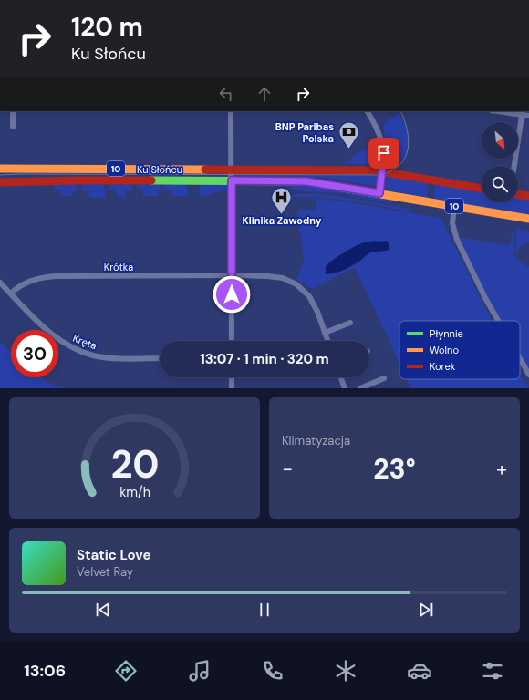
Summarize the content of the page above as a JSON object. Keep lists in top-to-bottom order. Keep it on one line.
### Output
{"streets":{"main road":["10","Ku Słońcu"],"street":["Krótka","Kręta"]},"crossings":[["Krótka","Kręta"]],"places":{"bank":["BNP Paribas Polska"],"hospital":["Klinika Zawodny"]},"legend":["Płynnie","Wolno","Korek"],"north":"bottom right","page":{"turn":["120 m","Ku Słońcu"],"limit":"30","trip":"13:07 · 1 min · 320 m","tile":"Klimatyzacja","heat":["−","23°","+"],"song":["Static Love","Velvet Ray"],"tabs":"13:06","gauge":["20","km/h"]}}
